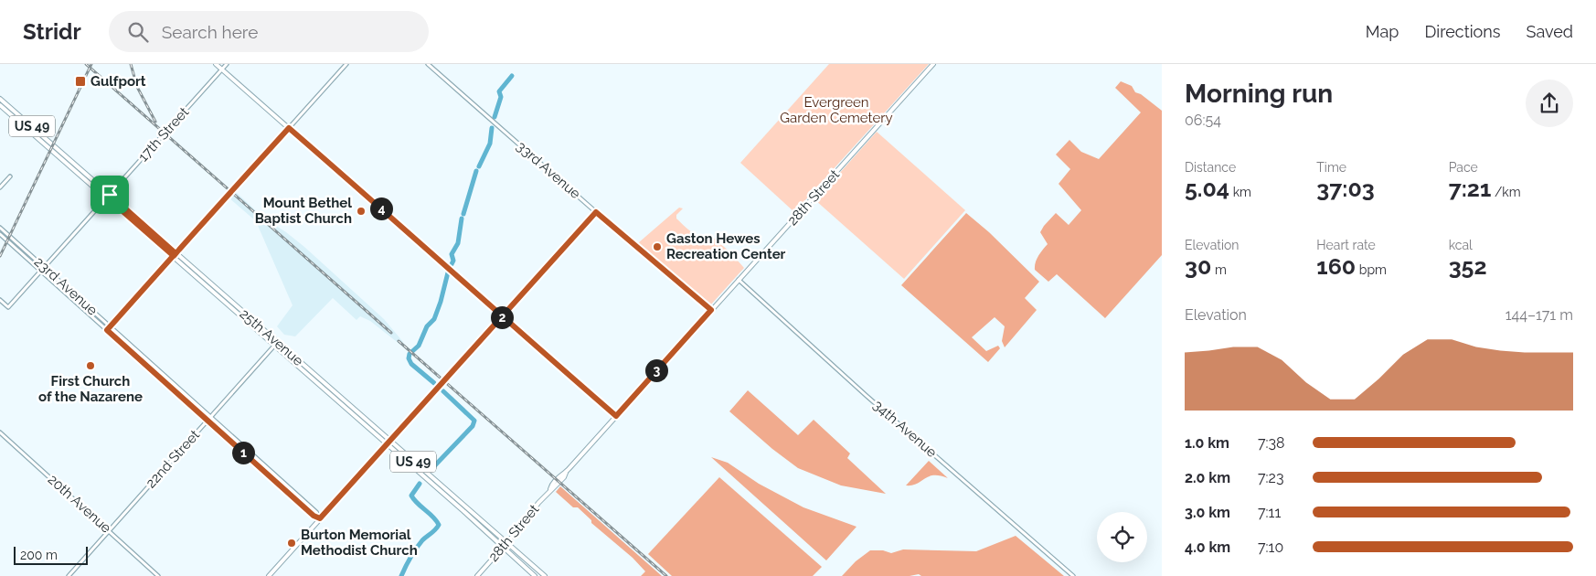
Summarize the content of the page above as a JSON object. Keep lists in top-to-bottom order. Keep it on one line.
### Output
{"streets":{"main road":["US 49","28th Street","25th Avenue"],"street":["17th Street","33rd Avenue","23rd Avenue","34th Avenue","22nd Street","20th Avenue"]},"crossings":[["17th Street","23rd Avenue"],["17th Street","25th Avenue"],["33rd Avenue","28th Street"],["28th Street","25th Avenue"],["28th Street","34th Avenue"],["23rd Avenue","22nd Street"],["25th Avenue","22nd Street"],["22nd Street","20th Avenue"]],"parks":["Evergreen Garden Cemetery"],"places":{"transit":["Gulfport"],"other":["Mount Bethel Baptist Church","Gaston Hewes Recreation Center","First Church of the Nazarene","Burton Memorial Methodist Church"]},"scale_bar":"200 m","page":{"header":"Stridr","search":"Search here","nav":["Map","Directions","Saved"],"heading":["Morning run","06:54"],"stats":[["Distance","5.04 km"],["Time","37:03"],["Pace","7:21 /km"],["Elevation","30 m"],["Heart rate","160 bpm"],["kcal","352"]],"pins":["4","2","3","1"],"chart":["Elevation","144–171 m"],"list":[{"name":"1.0 km","note":"7:38"},{"name":"2.0 km","note":"7:23"},{"name":"3.0 km","note":"7:11"},{"name":"4.0 km","note":"7:10"}],"scale":"200 m"}}
